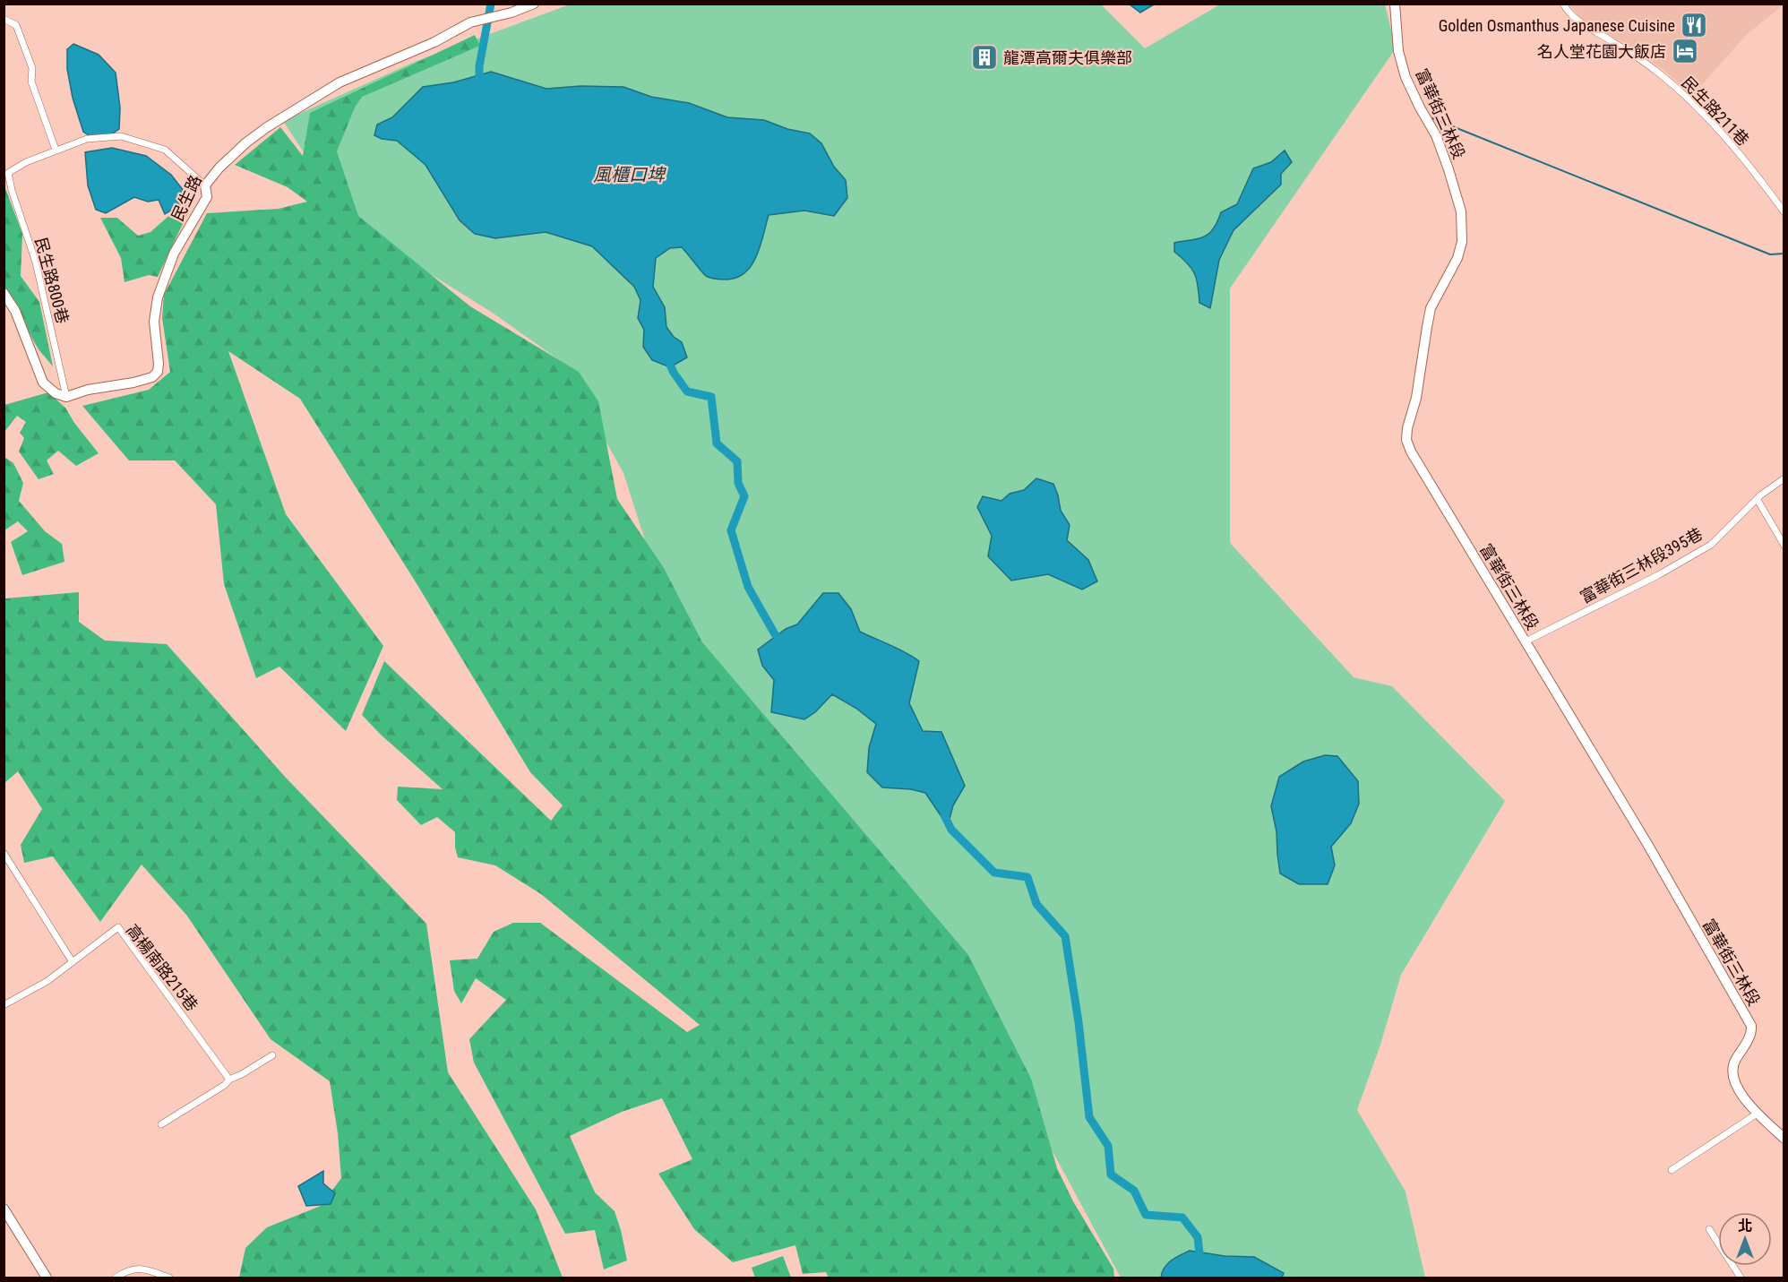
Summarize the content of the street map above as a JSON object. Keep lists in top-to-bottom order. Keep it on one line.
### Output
{"streets":{"street":["民生路211巷","富華街三林段","民生路","民生路800巷","富華街三林段395巷","高楊南路215巷"]},"crossings":[["富華街三林段","富華街三林段395巷"],["民生路","民生路800巷"]],"water":["風櫃口埤"],"places":{"restaurant":["Golden Osmanthus Japanese Cuisine"],"hotel":["名人堂花園大飯店"],"building":["龍潭高爾夫俱樂部"]},"north":"top"}
